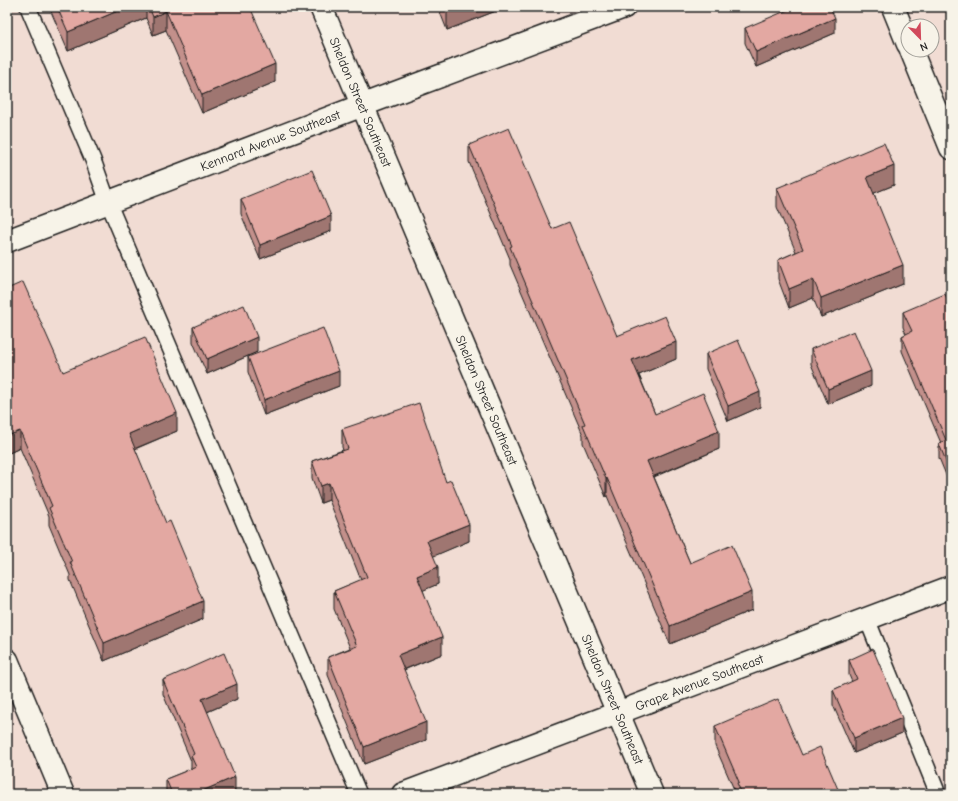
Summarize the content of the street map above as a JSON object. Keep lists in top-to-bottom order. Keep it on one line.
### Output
{"streets":{"street":["Sheldon Street Southeast","Kennard Avenue Southeast","Grape Avenue Southeast"]},"crossings":[["Sheldon Street Southeast","Kennard Avenue Southeast"],["Sheldon Street Southeast","Grape Avenue Southeast"]],"north":"bottom right"}
